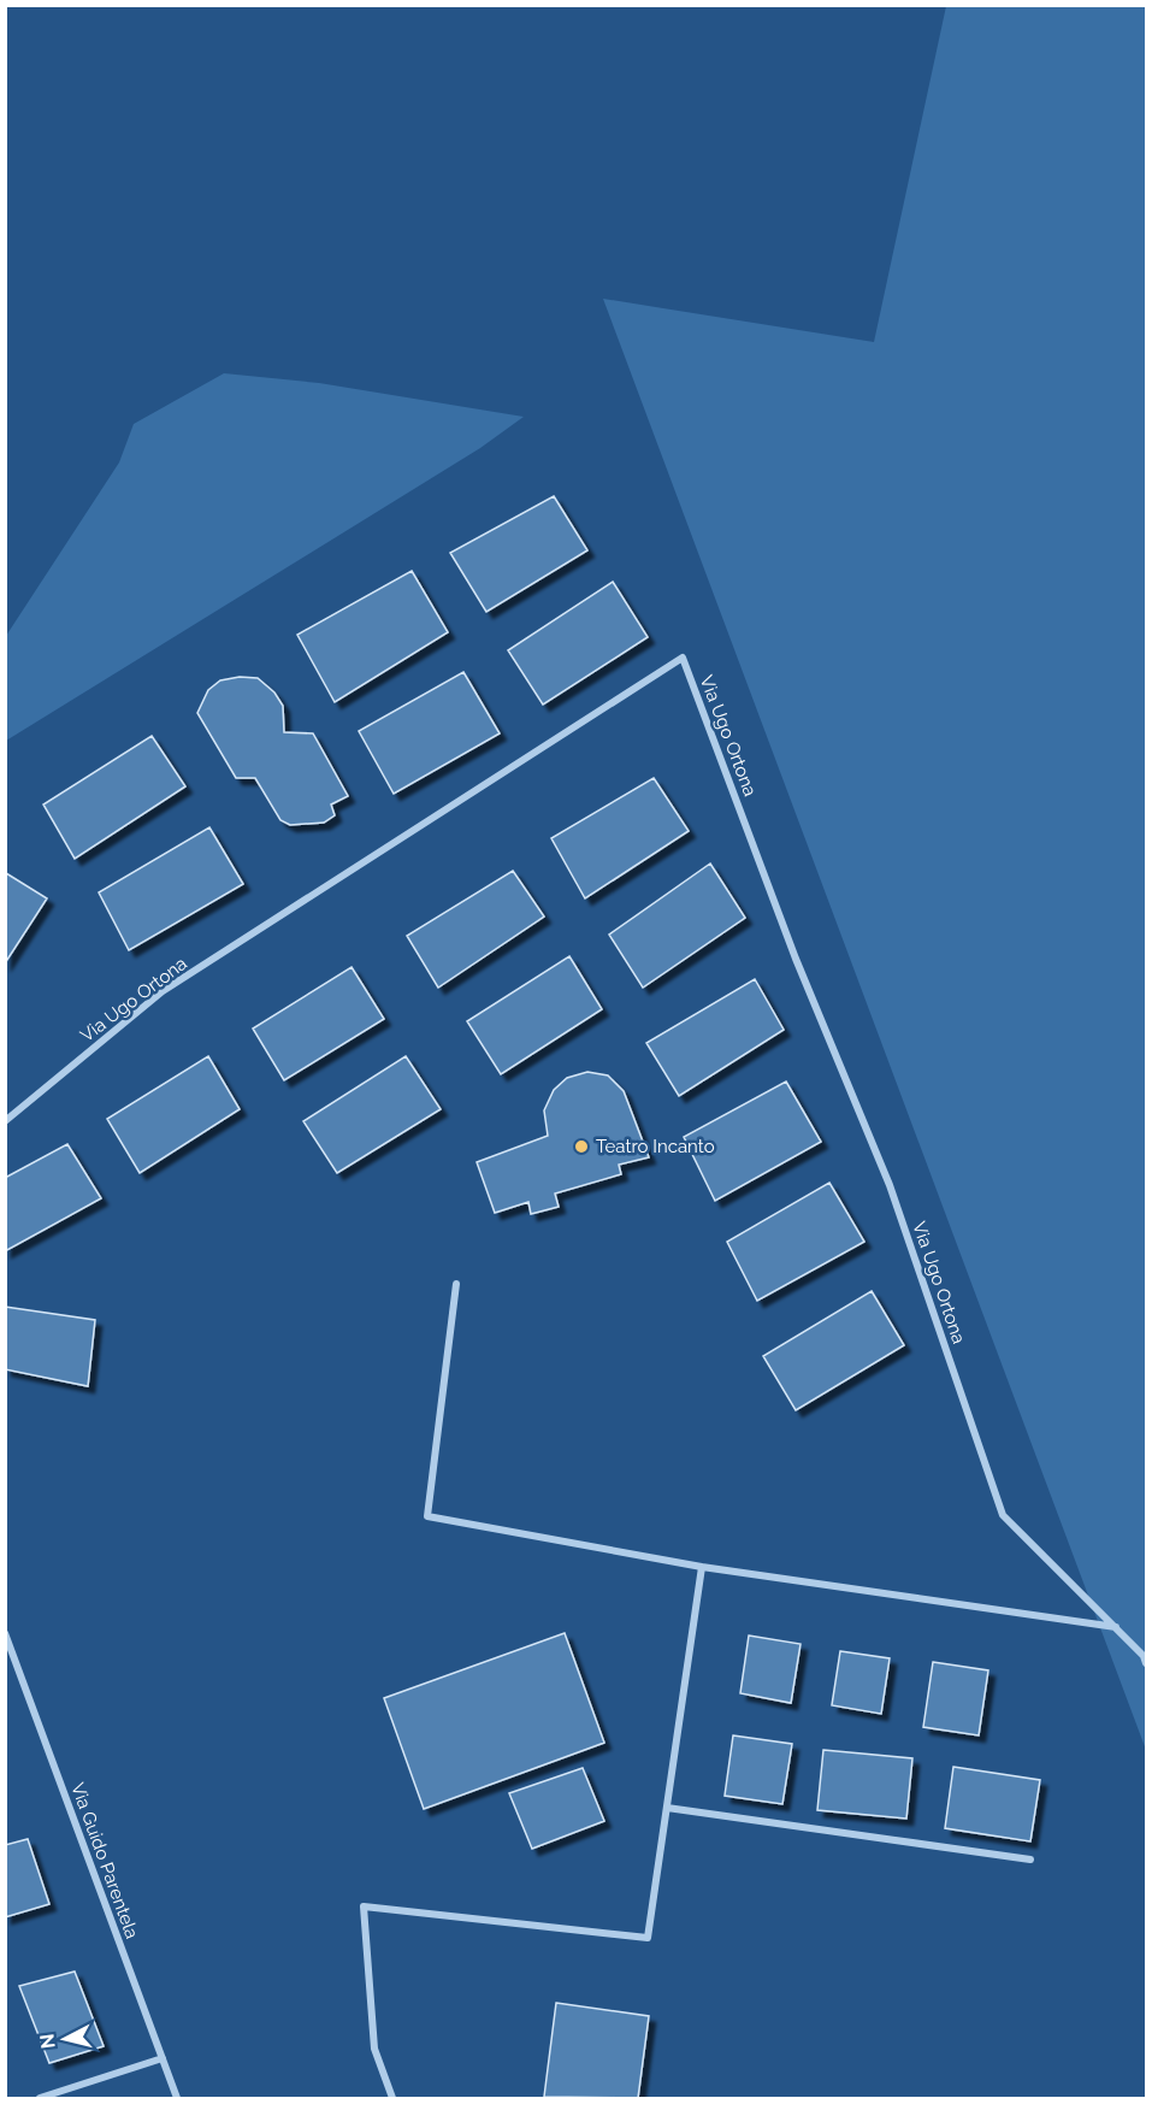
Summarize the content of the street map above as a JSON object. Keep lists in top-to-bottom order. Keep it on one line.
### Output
{"streets":{"street":["Via Ugo Ortona","Via Guido Parentela"]},"places":["Teatro Incanto"],"north":"left"}
